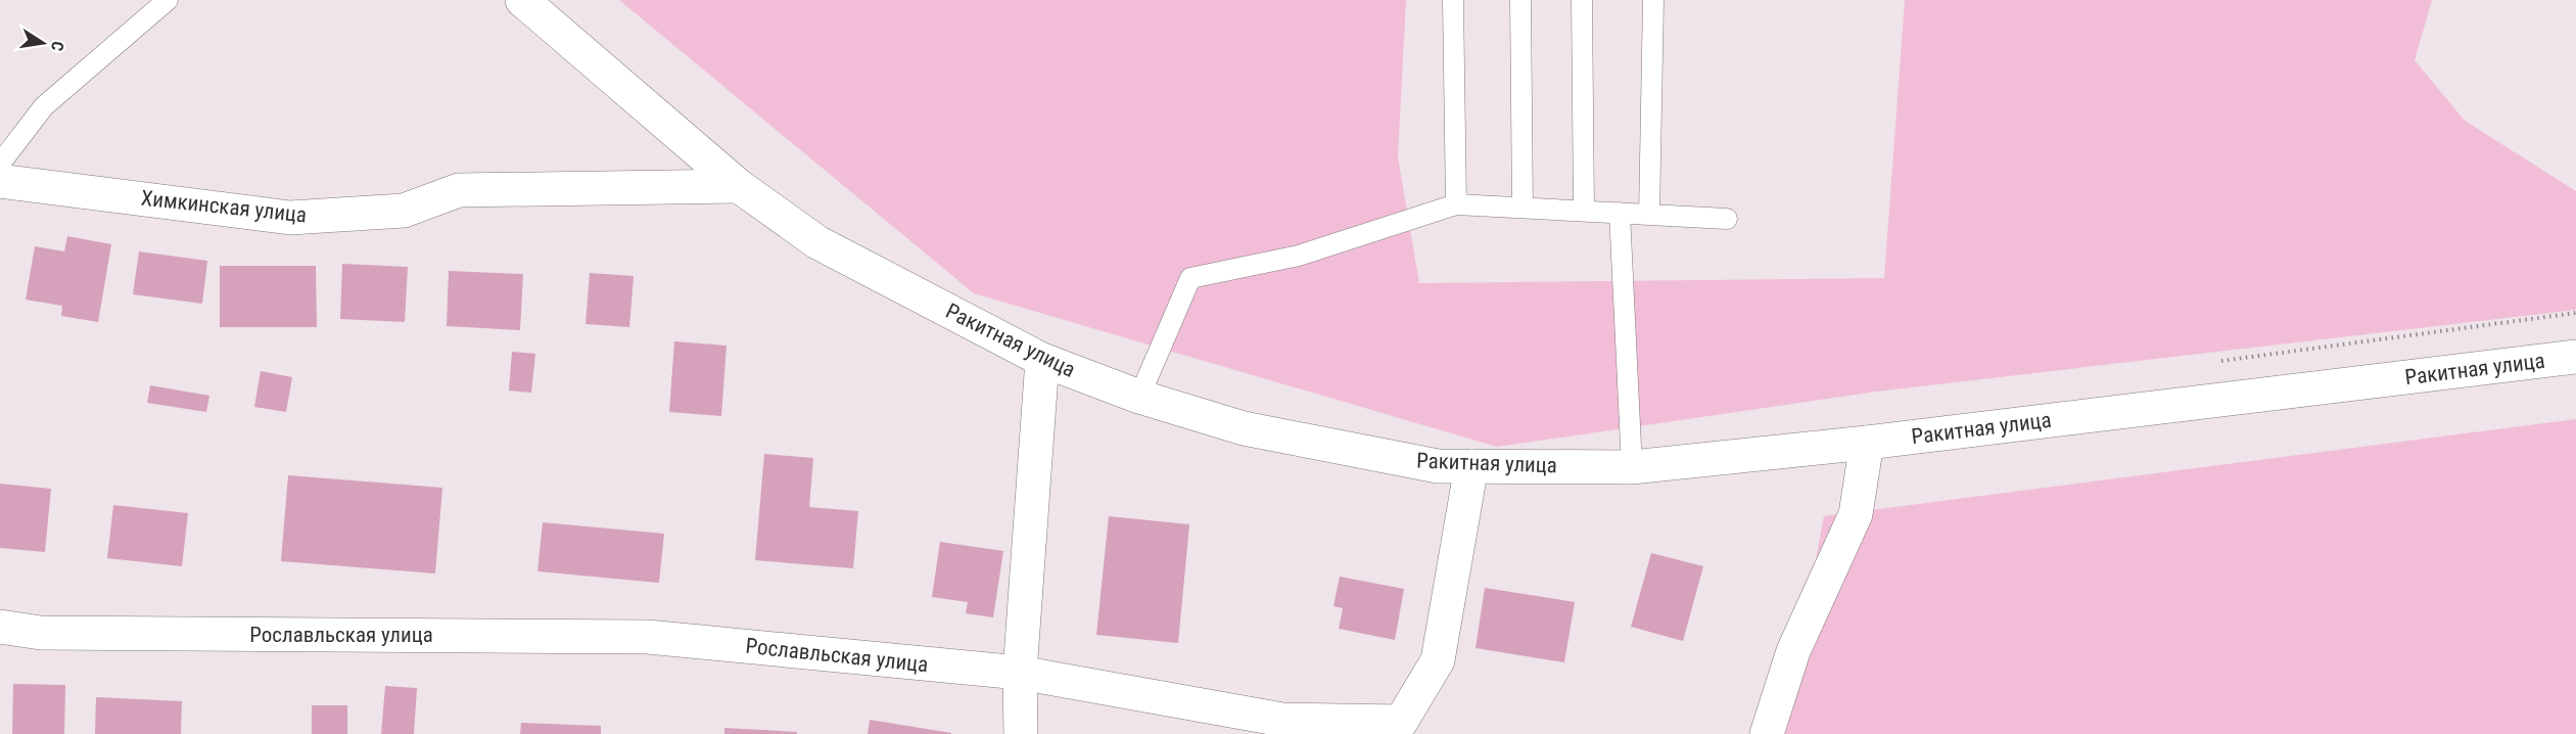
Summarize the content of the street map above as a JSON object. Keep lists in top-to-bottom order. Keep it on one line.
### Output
{"streets":{"street":["Химкинская улица","Ракитная улица","Рославльская улица"]},"crossings":[["Химкинская улица","Ракитная улица"],["Ракитная улица","Рославльская улица"]],"north":"right"}
